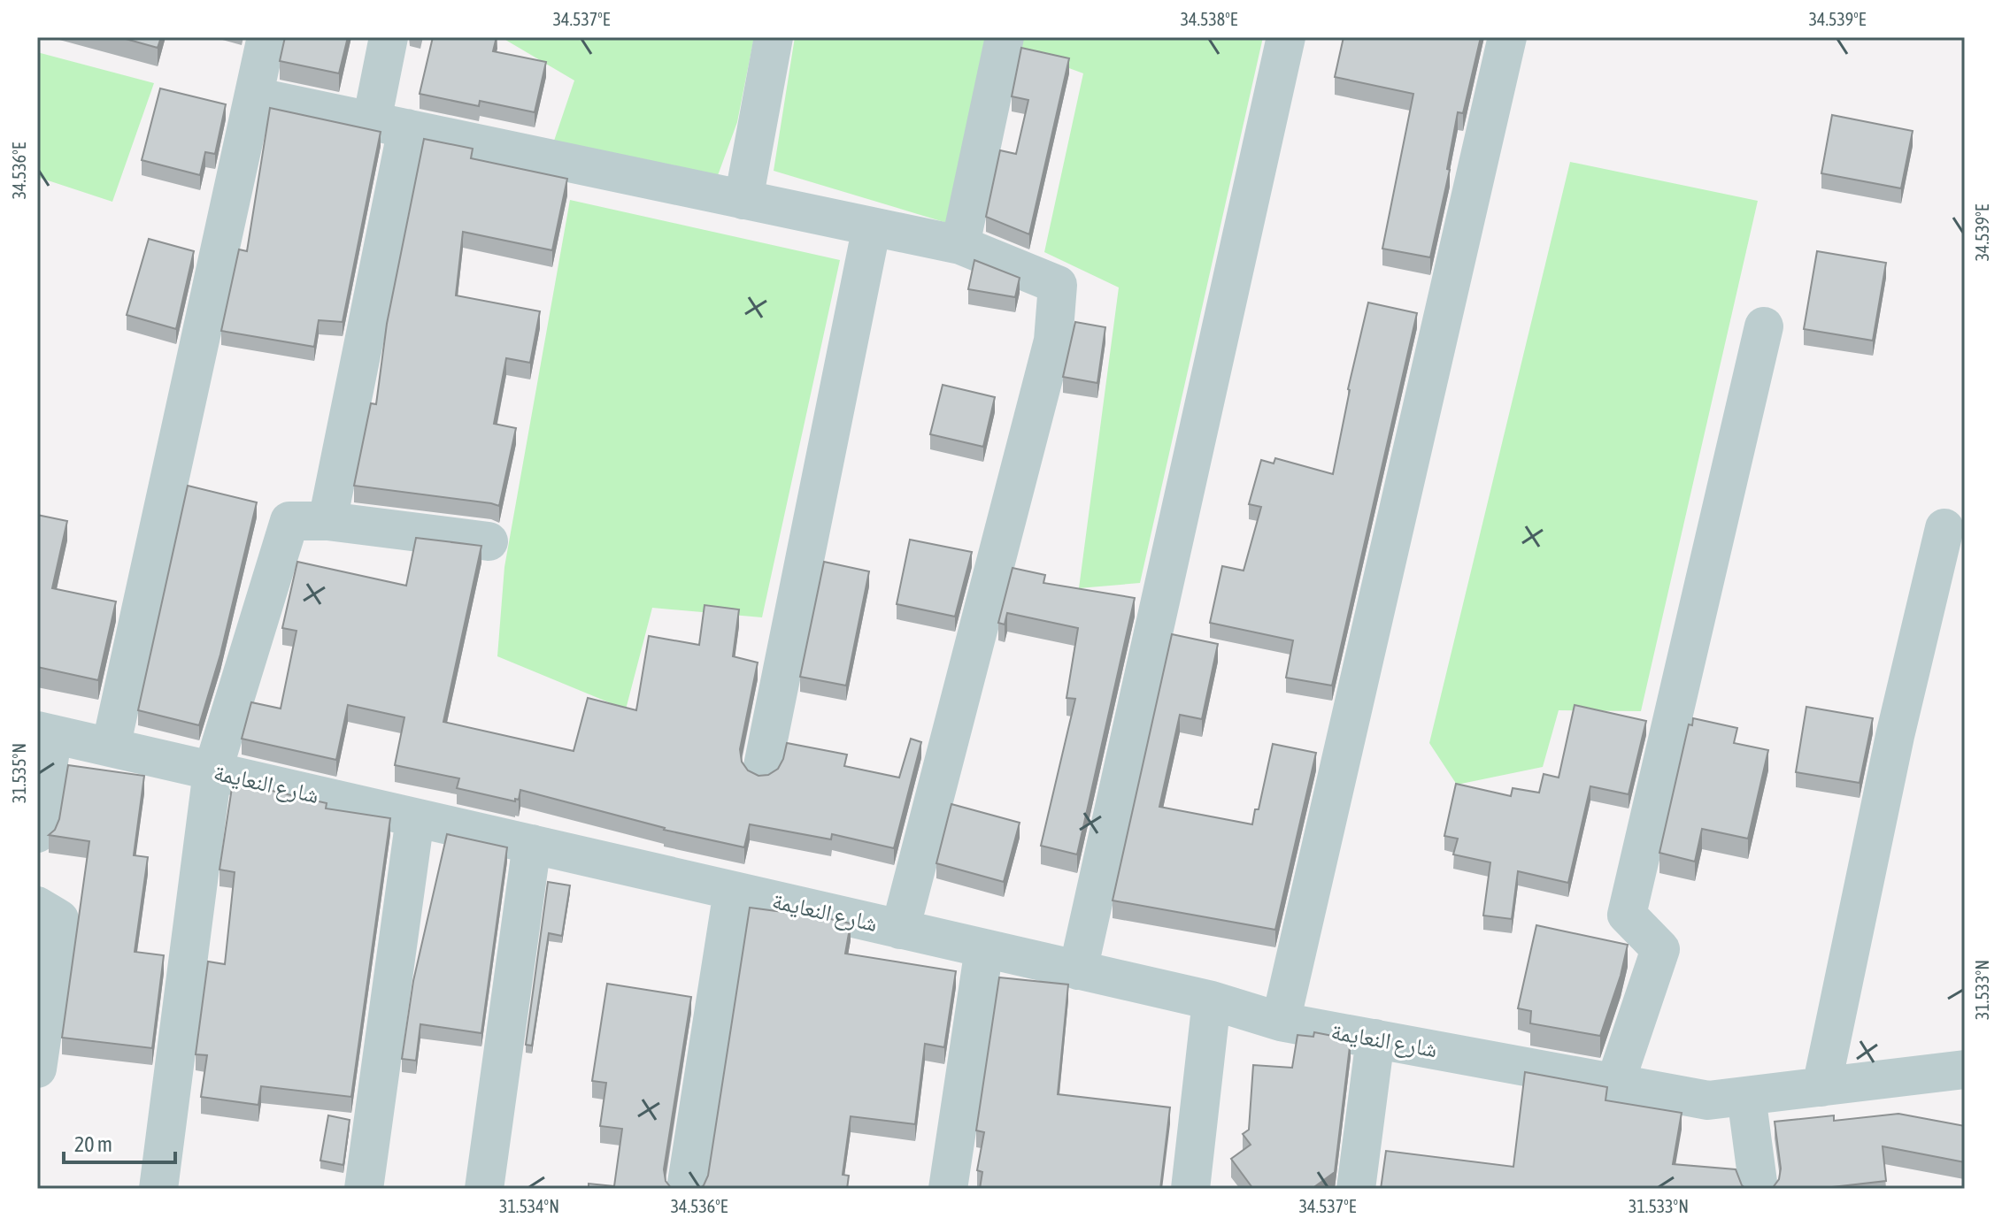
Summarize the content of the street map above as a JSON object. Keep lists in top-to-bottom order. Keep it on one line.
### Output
{"streets":{"street":["شارع النعايمة"]},"scale_bar":"20 m","coordinates":["34.537°E","34.538°E","34.539°E","34.536°E","31.535°N","31.533°N","31.534°N"]}
